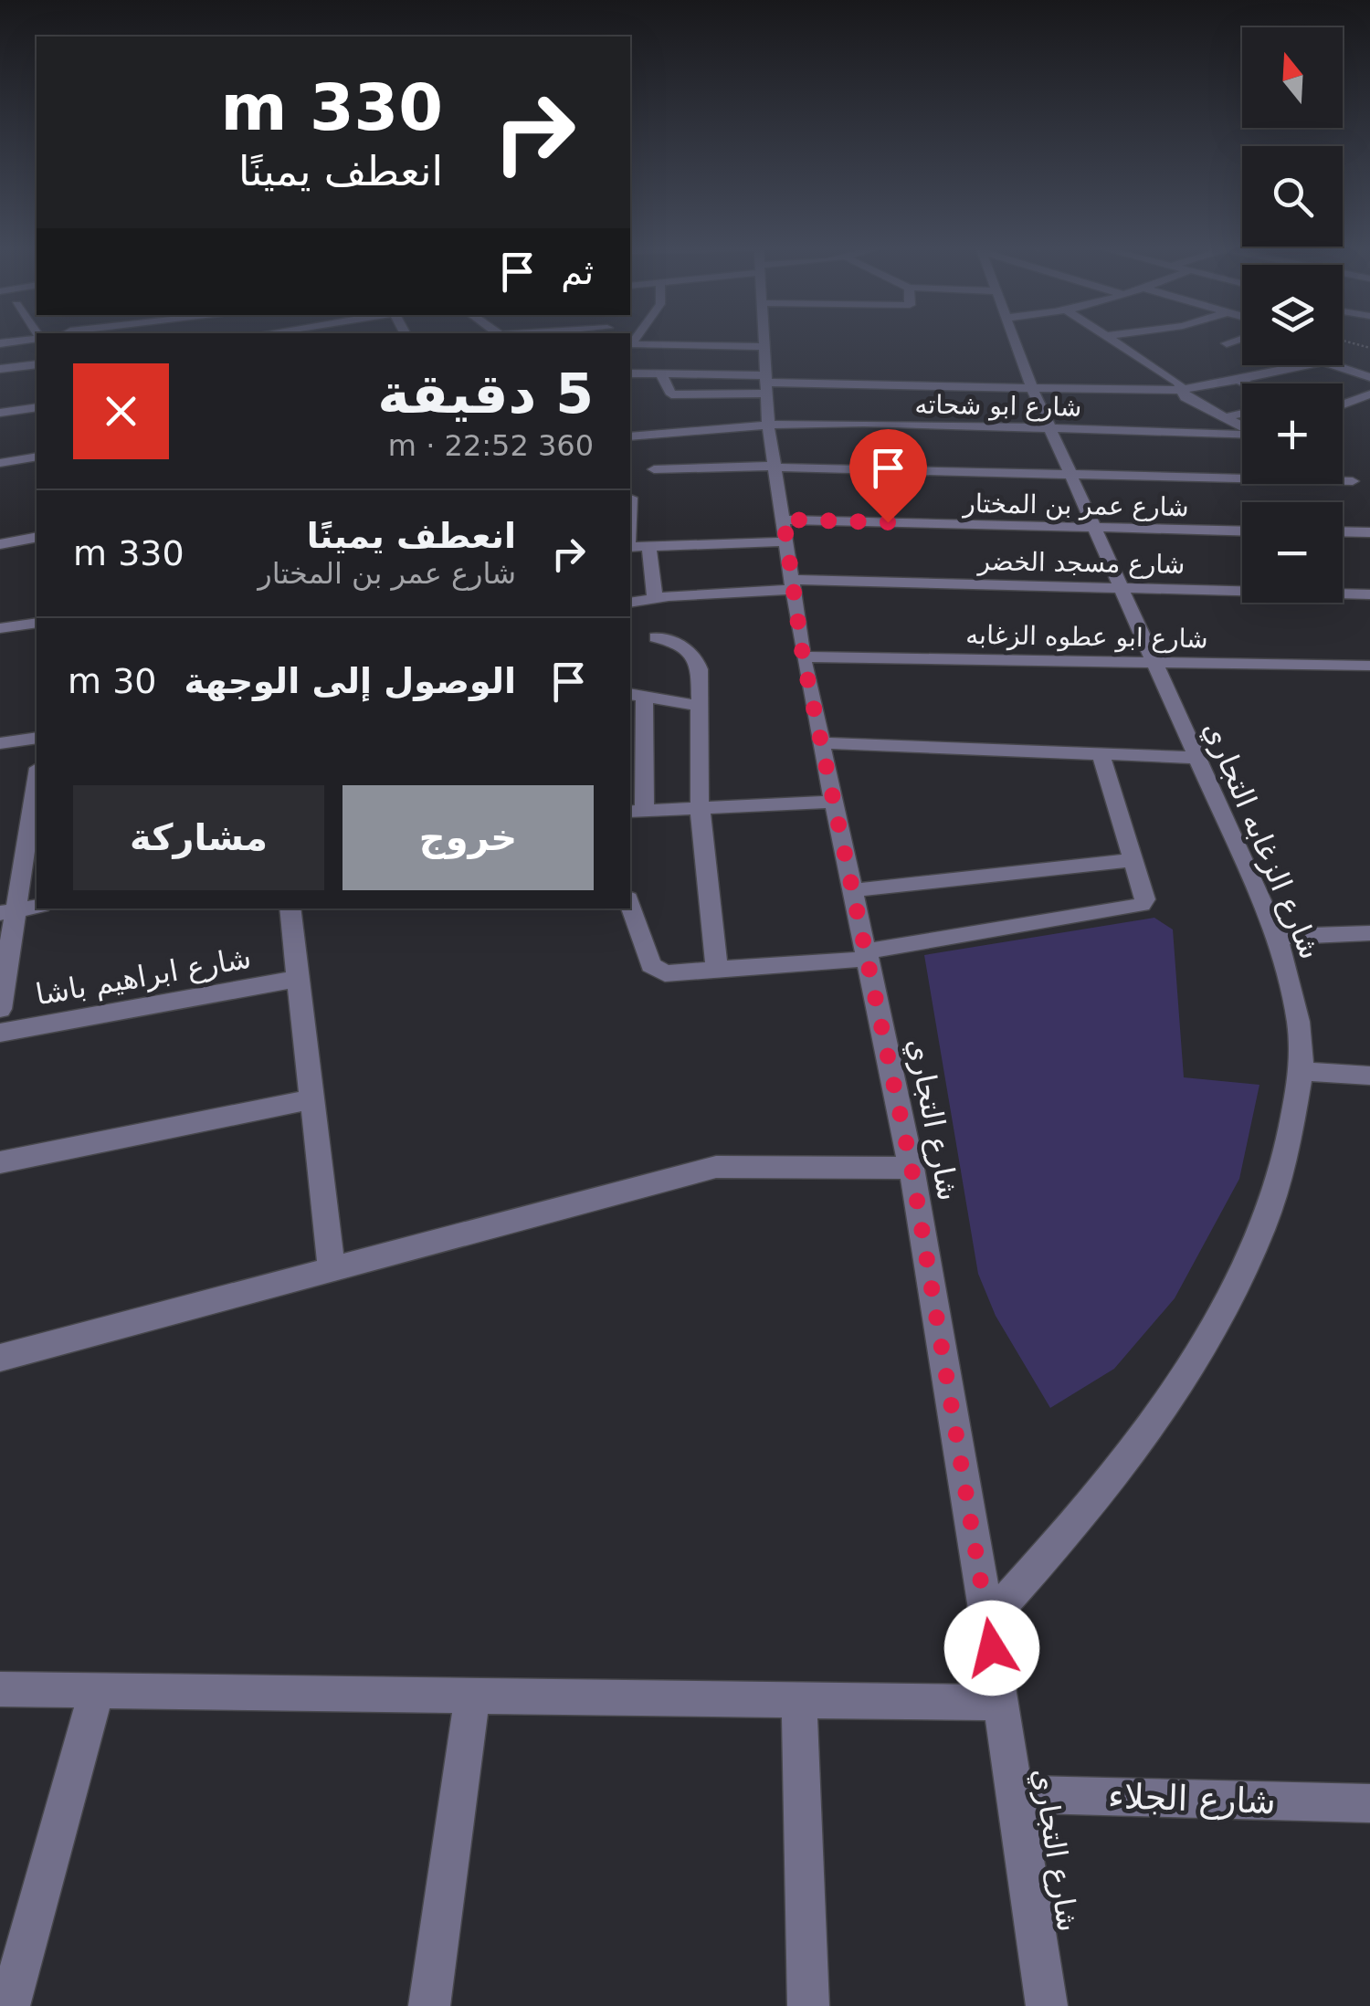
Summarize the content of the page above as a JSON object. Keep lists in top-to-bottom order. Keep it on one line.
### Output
{"streets":{"street":["شارع ابو شحاته","شارع عمر بن المختار","شارع مسجد الخضر","شارع ابو عطوه الزغابه","شارع الزغابه التجاري","شارع ابراهيم باشا","شارع التجاري","شارع الجلاء"]},"crossings":[["شارع ابو شحاته","شارع الزغابه التجاري"],["شارع ابو شحاته","شارع التجاري"],["شارع عمر بن المختار","شارع الزغابه التجاري"],["شارع عمر بن المختار","شارع التجاري"],["شارع مسجد الخضر","شارع الزغابه التجاري"],["شارع مسجد الخضر","شارع التجاري"],["شارع ابو عطوه الزغابه","شارع الزغابه التجاري"],["شارع ابو عطوه الزغابه","شارع التجاري"],["شارع الزغابه التجاري","شارع التجاري"],["شارع التجاري","شارع الجلاء"]],"north":"top","page":{"map_buttons":["+","−"],"turn":["330 m","انعطف يمينًا"],"then":"ثم","heading":["5 دقيقة","360 m · 22:52"],"list":[{"name":"انعطف يمينًا","note":"شارع عمر بن المختار","value":"330 m"},{"name":"الوصول إلى الوجهة","value":"30 m"}],"buttons":["خروج","مشاركة"]}}
